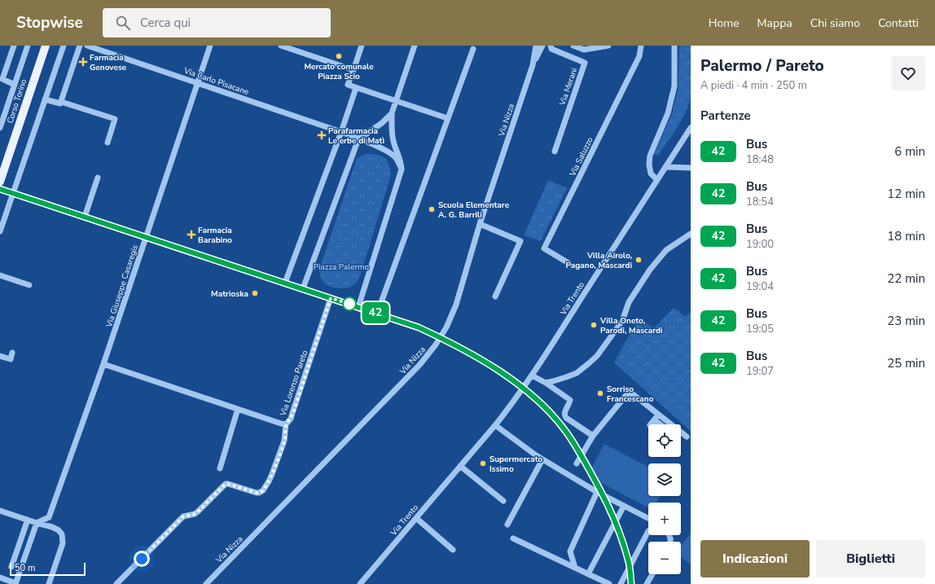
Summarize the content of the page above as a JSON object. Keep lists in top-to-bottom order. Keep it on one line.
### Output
{"streets":{"main road":["Corso Torino"],"street":["Via Carlo Pisacane","Via Merani","Via Nizza","Via Saluzzo","Via Giuseppe Casaregis","Via Trento","Via Lorenzo Pareto"]},"crossings":[["Via Carlo Pisacane","Via Giuseppe Casaregis"],["Via Giuseppe Casaregis","Via Lorenzo Pareto"]],"parks":["Piazza Palermo"],"places":{"other":["Mercato comunale Piazza Scio","Scuola Elementare A. G. Barrili","Villa Airolo, Pagano, Mascardi","Matrioska","Villa Oneto, Parodi, Mascardi","Sorriso Francescano","Supermercato Issimo"],"health":["Farmacia Genovese","Parafarmacia Le erbe di Matì","Farmacia Barabino"]},"lines":["bus line 42"],"scale_bar":"50 m","page":{"header":"Stopwise","search":"Cerca qui","nav":["Home","Mappa","Chi siamo","Contatti"],"on_map":"42","heading":[["Palermo / Pareto","A piedi · 4 min · 250 m"],"Partenze"],"list":[{"mark":"42","name":"Bus","note":"18:48","value":"6 min"},{"mark":"42","name":"Bus","note":"18:54","value":"12 min"},{"mark":"42","name":"Bus","note":"19:00","value":"18 min"},{"mark":"42","name":"Bus","note":"19:04","value":"22 min"},{"mark":"42","name":"Bus","note":"19:05","value":"23 min"},{"mark":"42","name":"Bus","note":"19:07","value":"25 min"}],"map_buttons":["+","−"],"buttons":["Indicazioni","Biglietti"],"scale":"50 m"}}
